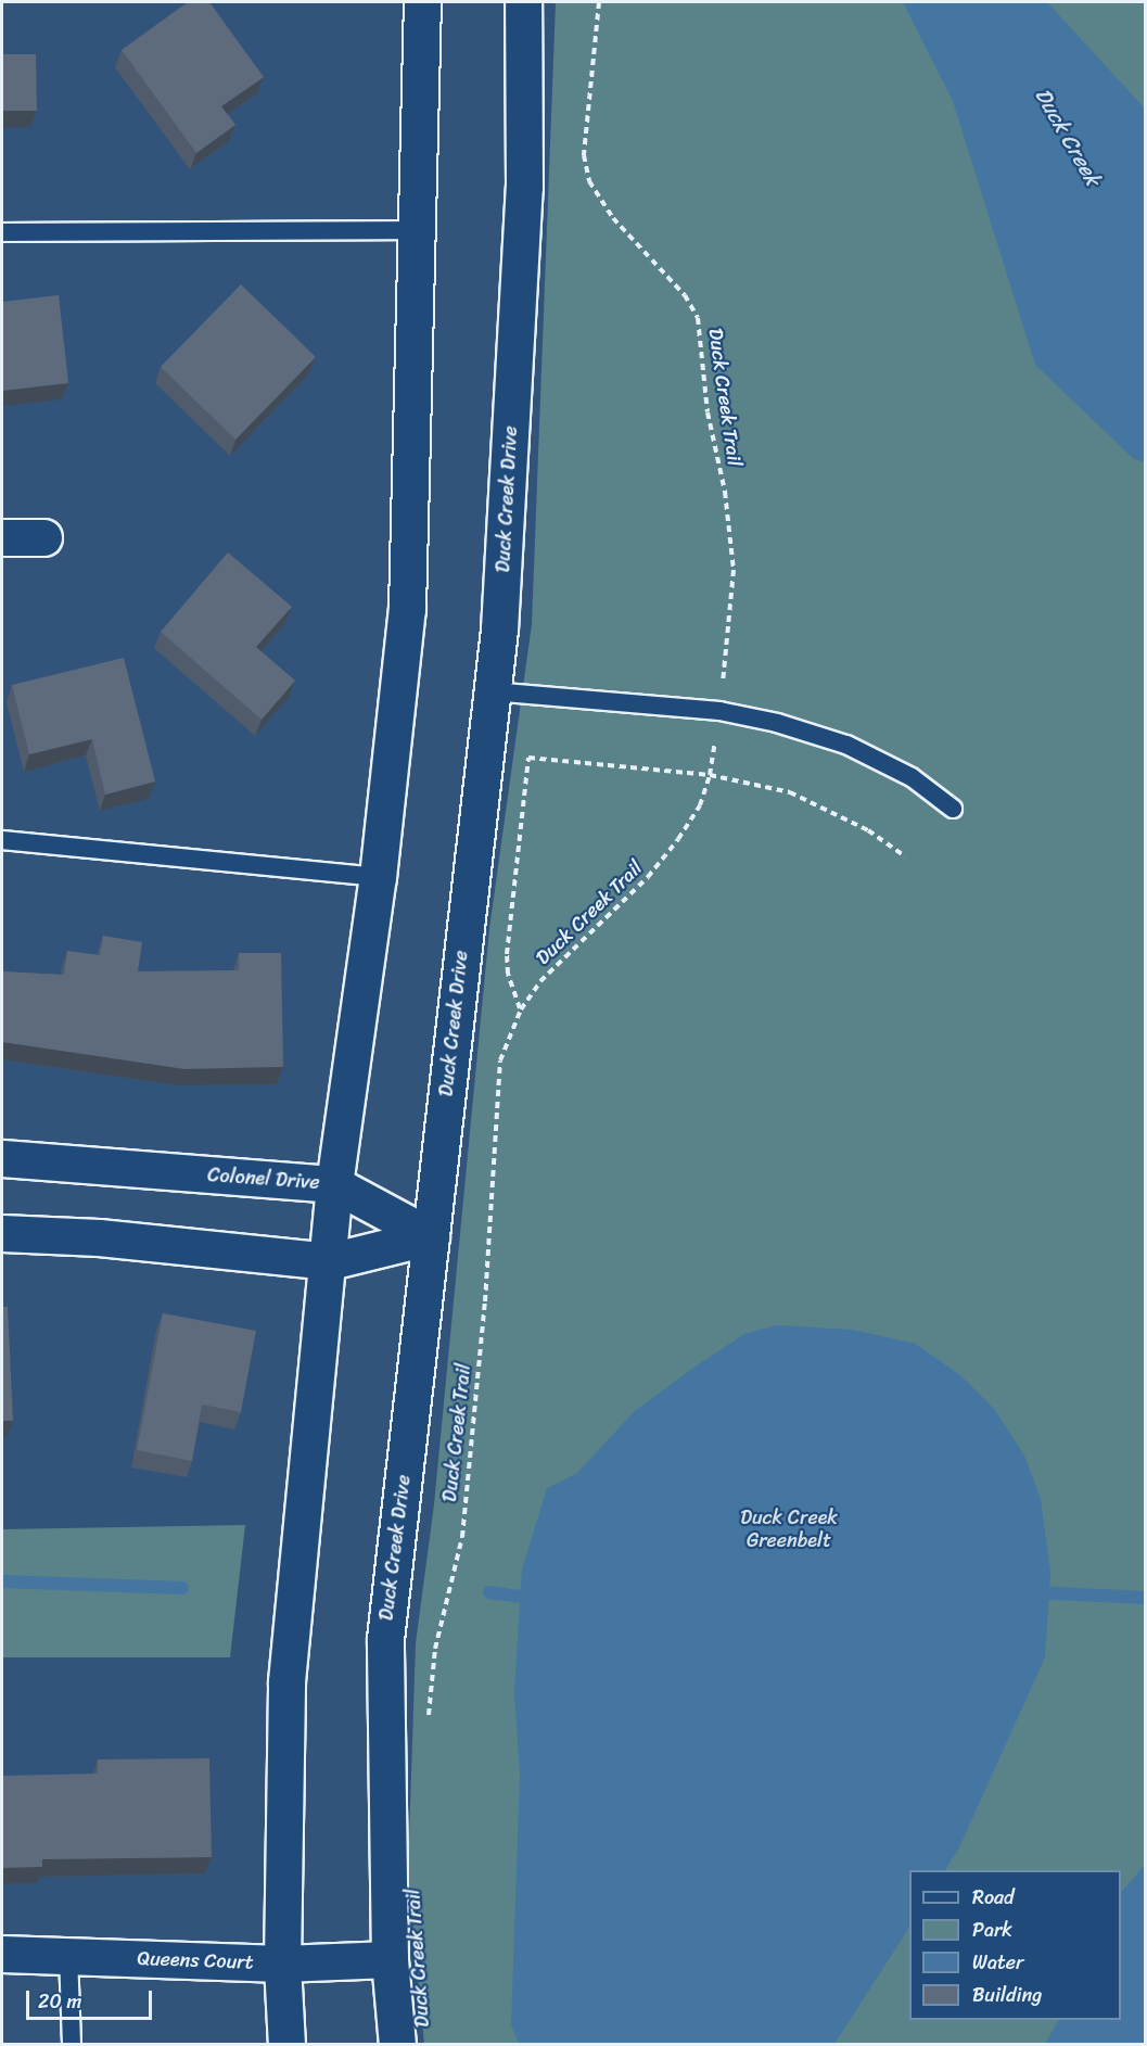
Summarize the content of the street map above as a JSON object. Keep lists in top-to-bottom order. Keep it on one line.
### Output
{"streets":{"main road":["Duck Creek Drive","Colonel Drive","Queens Court"],"path":["Duck Creek Trail"]},"crossings":[["Duck Creek Drive","Colonel Drive"],["Duck Creek Drive","Queens Court"]],"water":["Duck Creek"],"parks":["Duck Creek Greenbelt"],"legend":["Road","Park","Water","Building"],"scale_bar":"20 m"}
